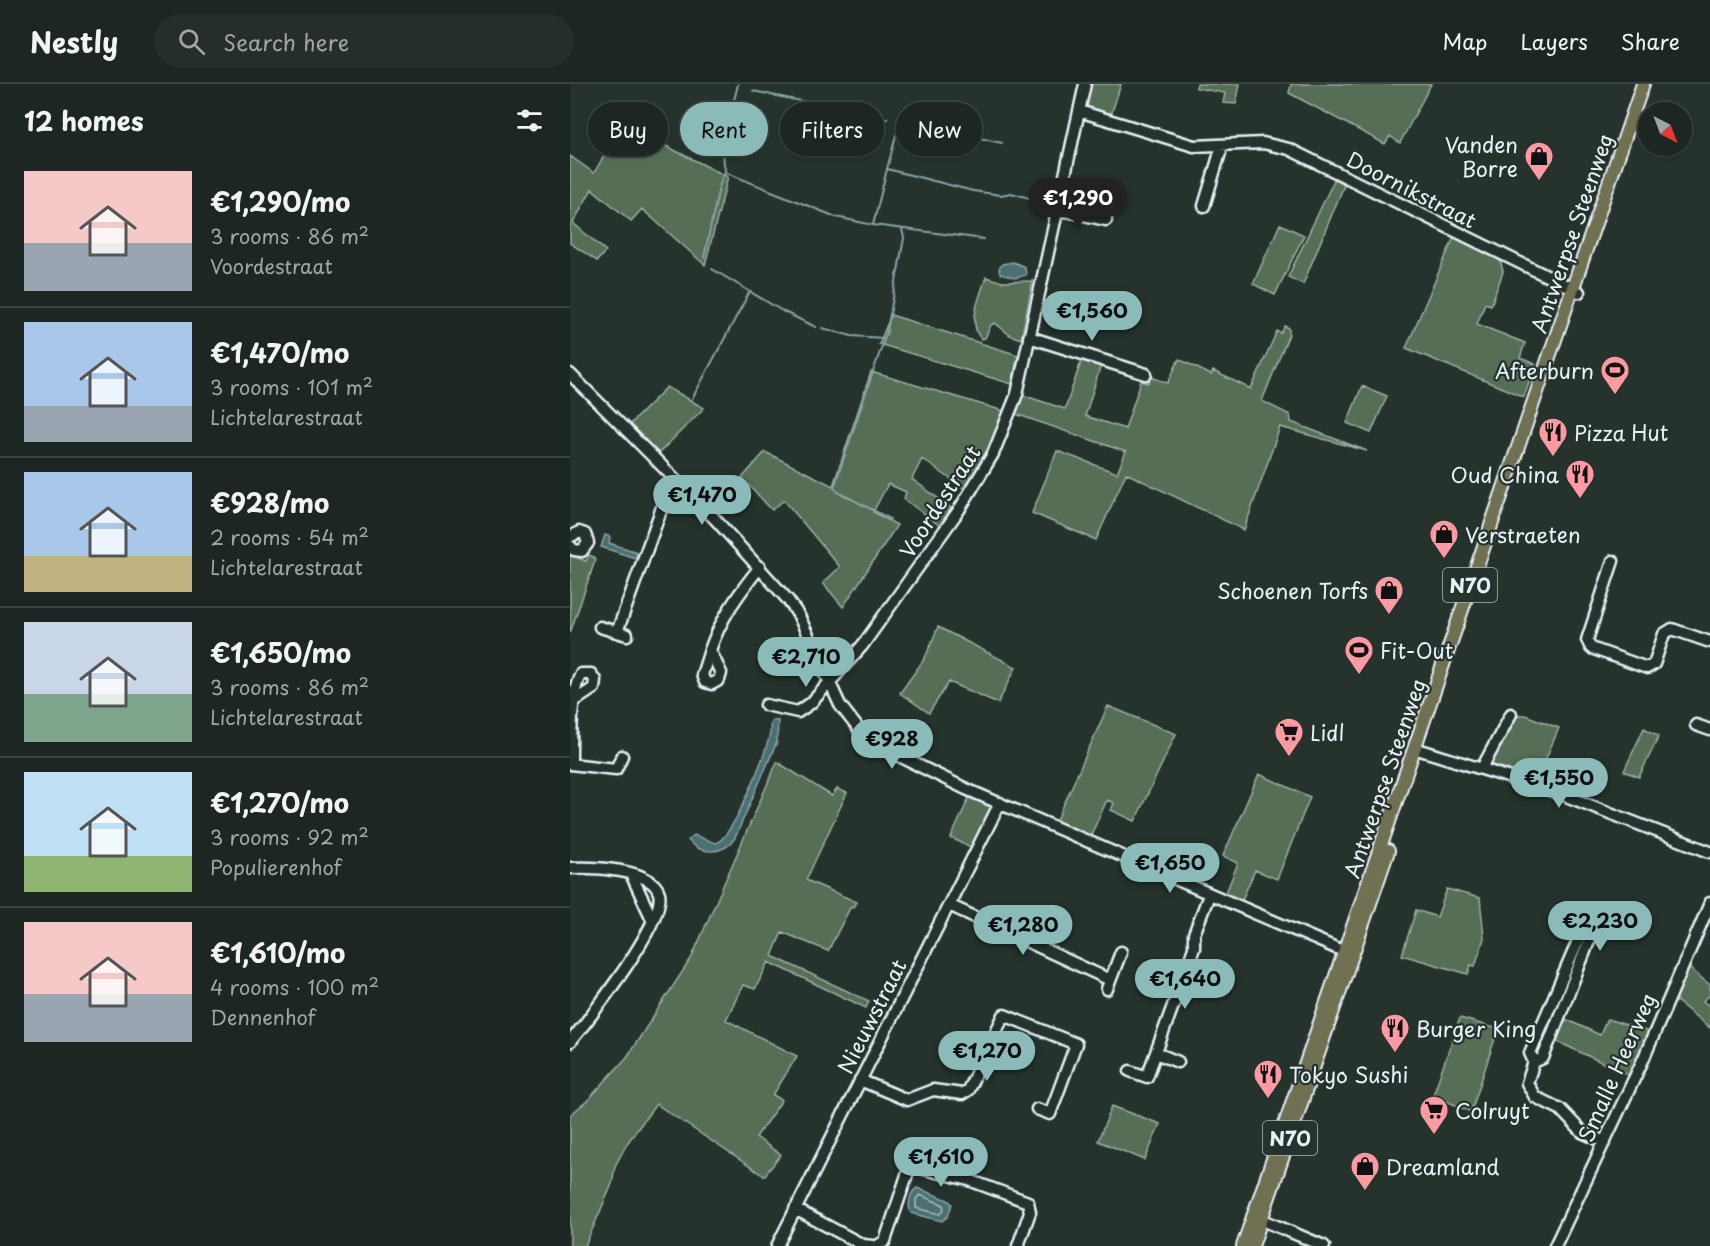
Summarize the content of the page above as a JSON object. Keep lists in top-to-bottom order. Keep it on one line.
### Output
{"streets":{"main road":["Antwerpse Steenweg","N70"],"street":["Doornikstraat","Voordestraat","Nieuwstraat","Smalle Heerweg"]},"crossings":[["Doornikstraat","Antwerpse Steenweg"],["Doornikstraat","Voordestraat"]],"places":{"shop":["Vanden Borre","Verstraeten","Schoenen Torfs","Dreamland"],"sports":["Afterburn","Fit-Out"],"restaurant":["Pizza Hut","Oud China","Burger King","Tokyo Sushi"],"supermarket":["Lidl","Colruyt"]},"north":"bottom right","page":{"header":"Nestly","search":"Search here","nav":["Map","Layers","Share"],"heading":"12 homes","chip":["Buy","Rent","Filters","New"],"list":[{"name":"€1,290/mo","note":"3 rooms · 86 m² · Voordestraat"},{"name":"€1,470/mo","note":"3 rooms · 101 m² · Lichtelarestraat"},{"name":"€928/mo","note":"2 rooms · 54 m² · Lichtelarestraat"},{"name":"€1,650/mo","note":"3 rooms · 86 m² · Lichtelarestraat"},{"name":"€1,270/mo","note":"3 rooms · 92 m² · Populierenhof"},{"name":"€1,610/mo","note":"4 rooms · 100 m² · Dennenhof"}],"price":["€1,290","€1,560","€1,470","€2,710","€928","€1,550","€1,650","€2,230","€1,280","€1,640","€1,270","€1,610"]}}
